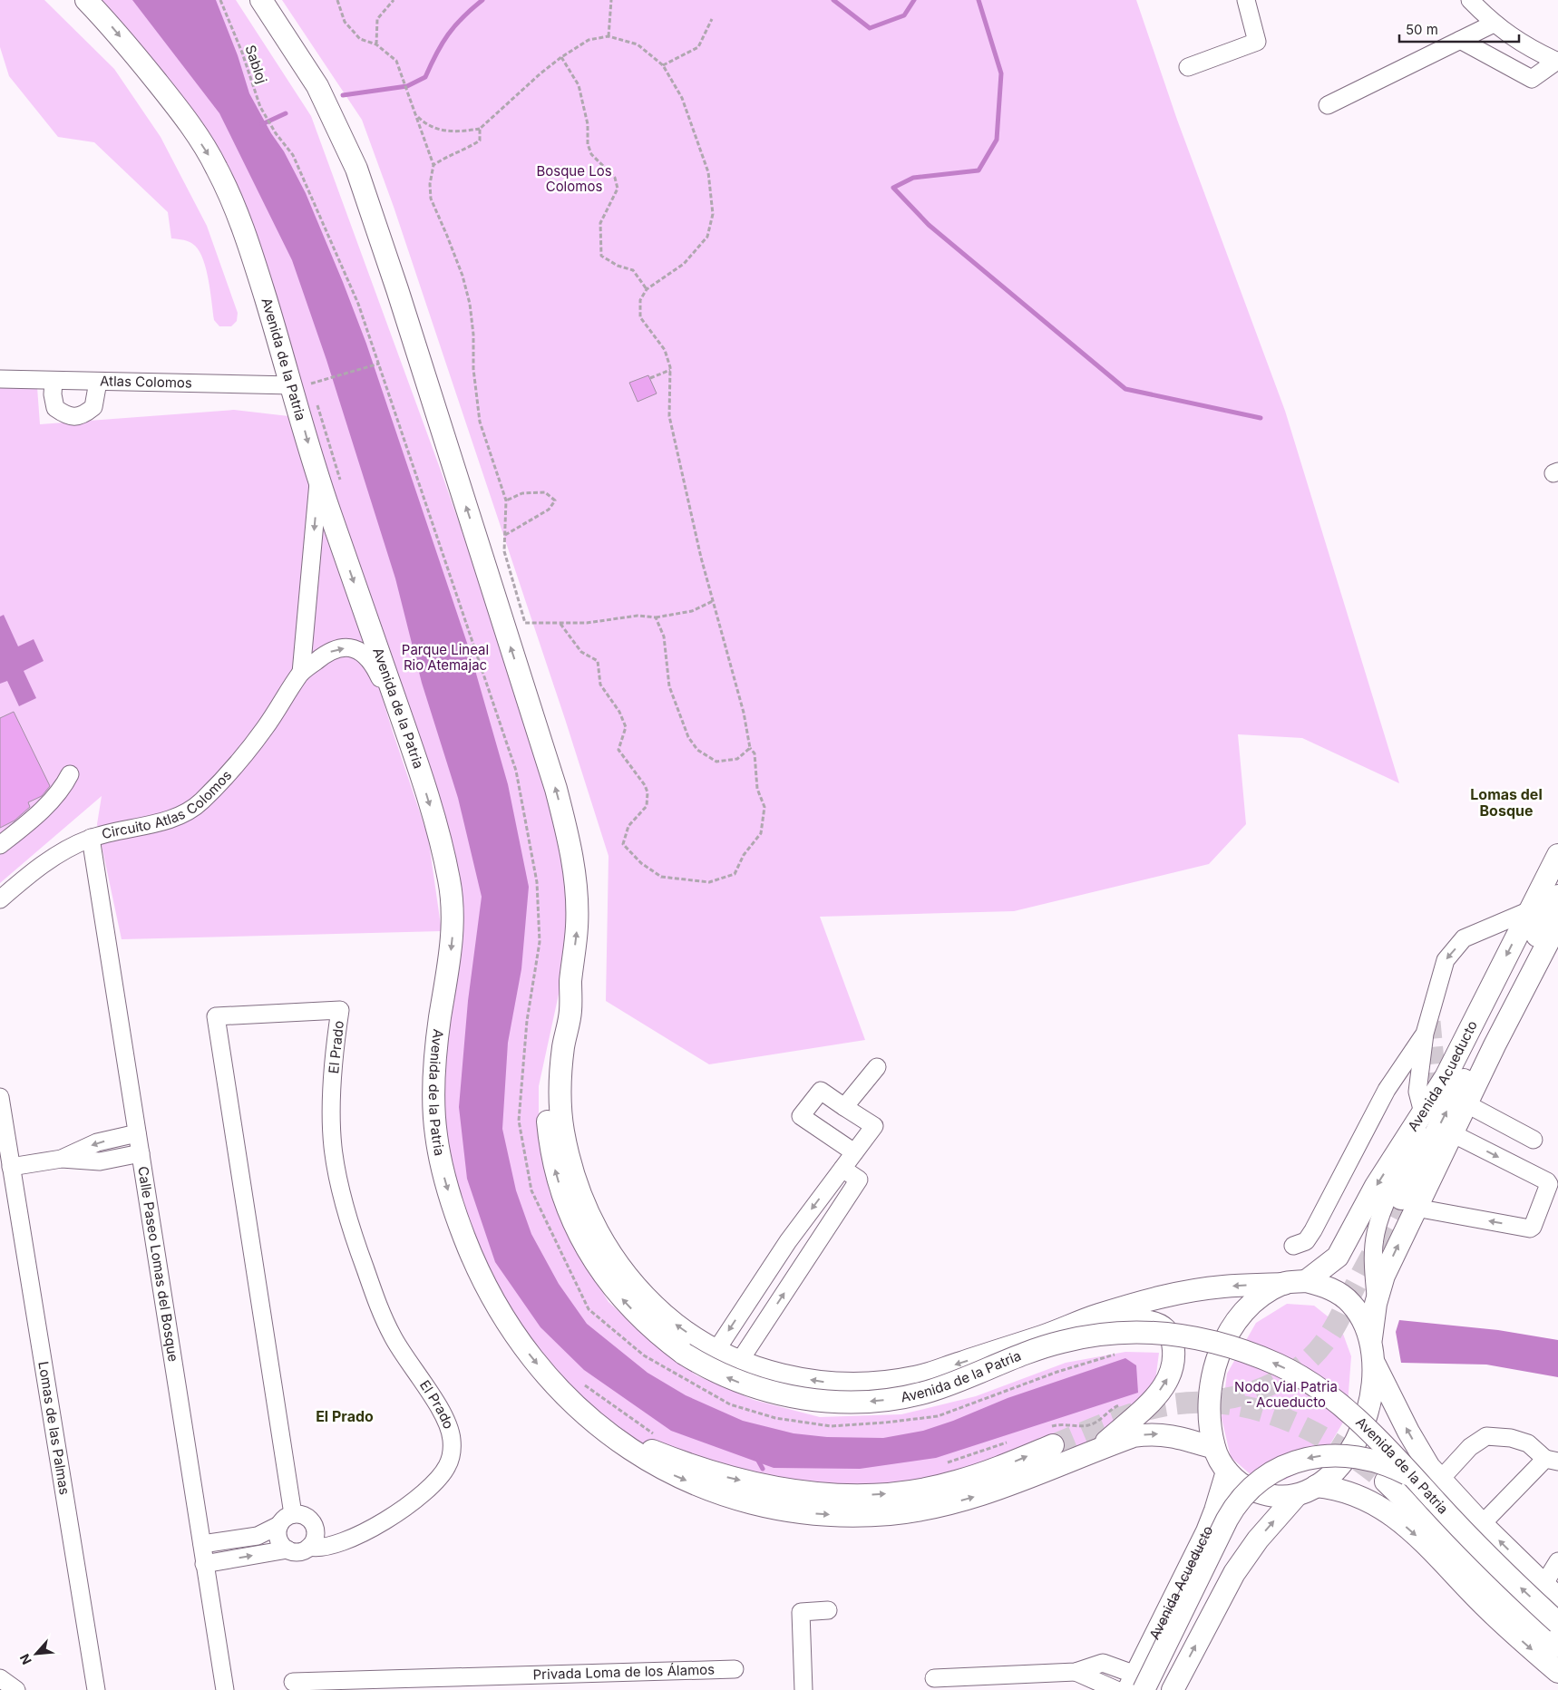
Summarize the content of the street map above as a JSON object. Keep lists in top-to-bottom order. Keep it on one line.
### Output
{"streets":{"main road":["Avenida de la Patria","Avenida Acueducto"],"street":["Atlas Colomos","Circuito Atlas Colomos","El Prado","Calle Paseo Lomas del Bosque","Lomas de las Palmas","Privada Loma de los Álamos"],"path":["Sabloj"]},"crossings":[["Avenida de la Patria","Atlas Colomos"],["Avenida de la Patria","Circuito Atlas Colomos"],["Avenida de la Patria","Avenida Acueducto"],["Circuito Atlas Colomos","Calle Paseo Lomas del Bosque"]],"districts":["Lomas del Bosque","El Prado"],"parks":["Bosque Los Colomos","Parque Lineal Rio Atemajac","Nodo Vial Patria - Acueducto"],"scale_bar":"50 m","north":"bottom left"}
